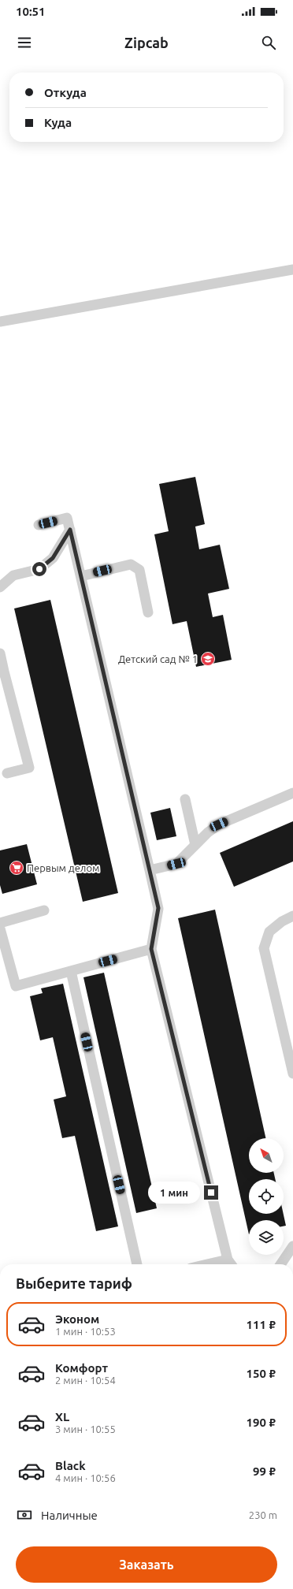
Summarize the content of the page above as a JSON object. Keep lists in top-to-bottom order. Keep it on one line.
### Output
{"places":{"school or university":["Детский сад № 1"],"supermarket":["Первым делом"]},"north":"top left","page":{"status":"10:51","header":"Zipcab","banner":["Откуда","Куда"],"bubble":"1 мин","heading":"Выберите тариф","list":[{"name":"Эконом","note":"1 мин · 10:53","value":"111 ₽"},{"name":"Комфорт","note":"2 мин · 10:54","value":"150 ₽"},{"name":"XL","note":"3 мин · 10:55","value":"190 ₽"},{"name":"Black","note":"4 мин · 10:56","value":"99 ₽"}],"pay":["Наличные","230 m"],"buttons":"Заказать"}}
